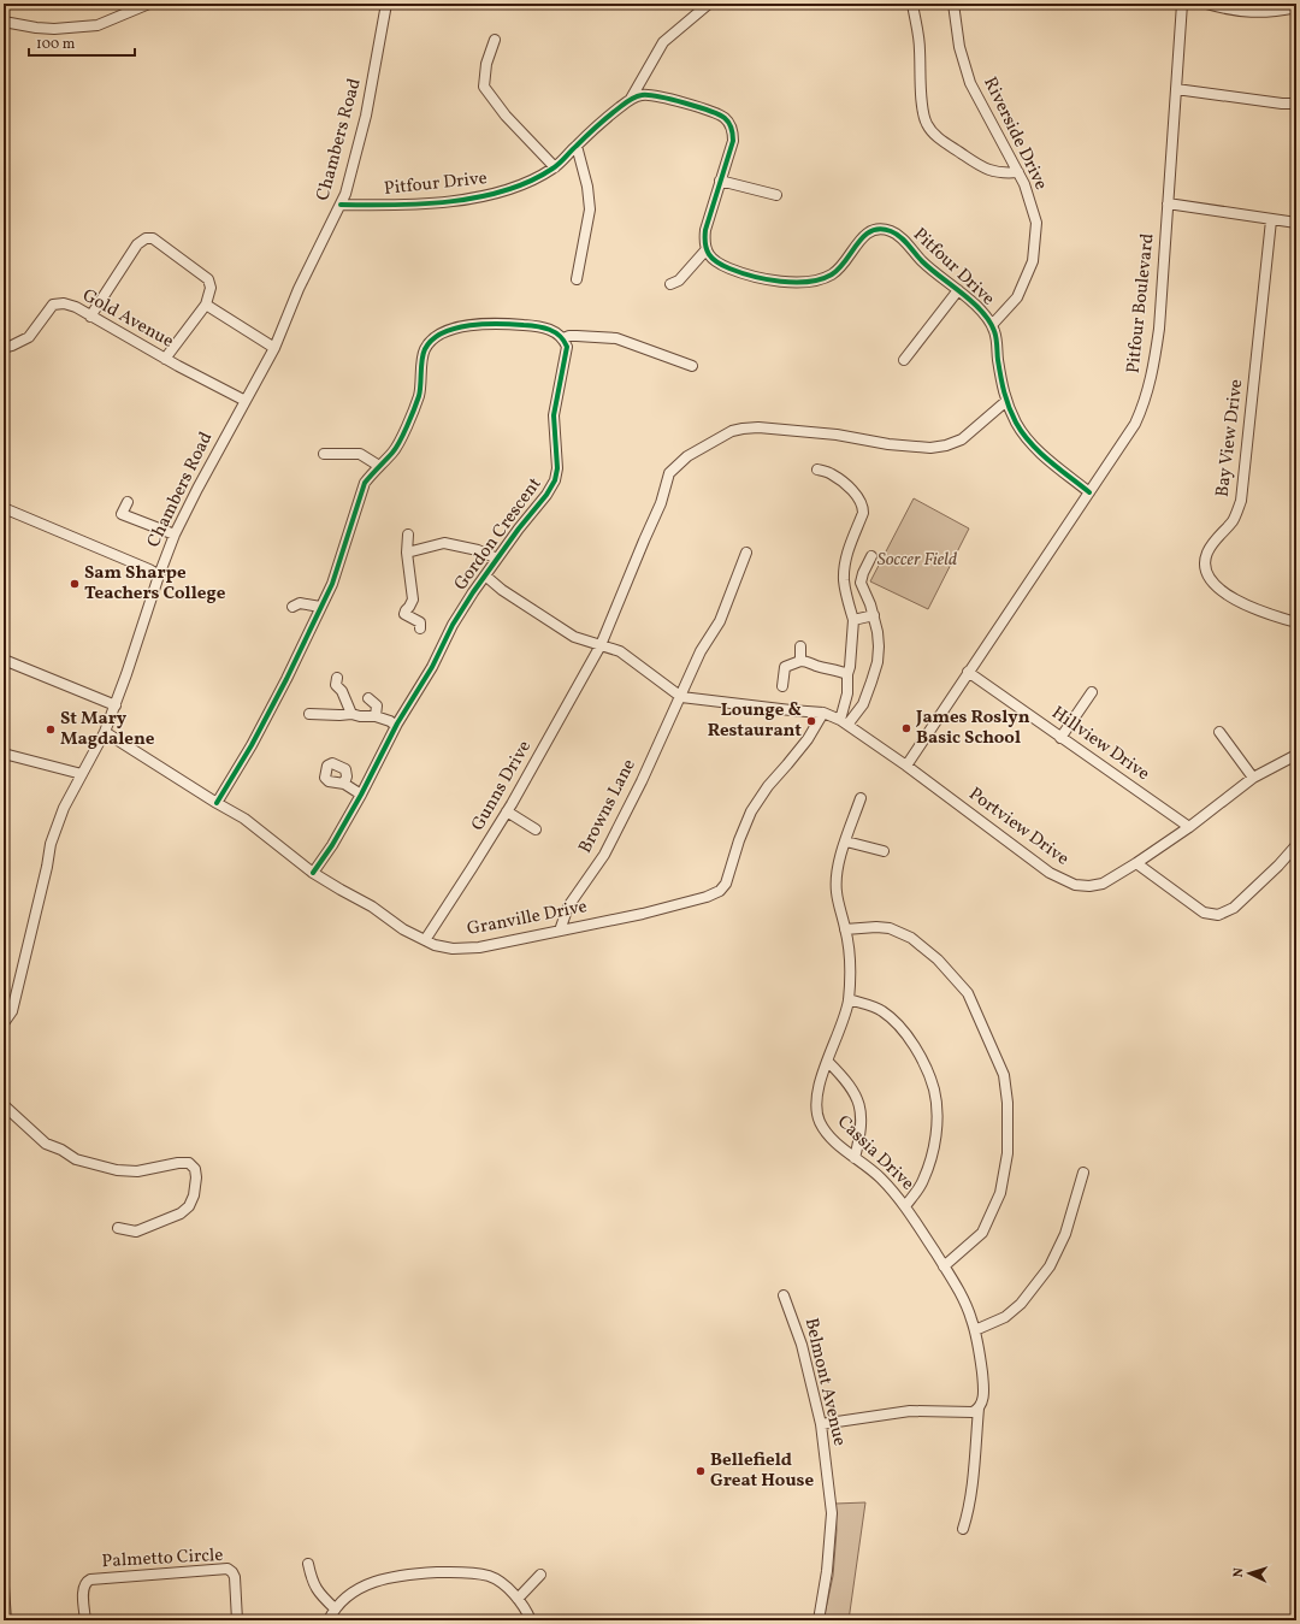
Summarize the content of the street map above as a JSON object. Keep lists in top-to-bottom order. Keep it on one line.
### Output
{"streets":{"street":["Riverside Drive","Chambers Road","Pitfour Drive","Pitfour Boulevard","Gold Avenue","Bay View Drive","Gordon Crescent","Hillview Drive","Gunns Drive","Browns Lane","Portview Drive","Granville Drive","Cassia Drive","Belmont Avenue","Palmetto Circle"]},"crossings":[["Riverside Drive","Pitfour Drive"],["Chambers Road","Pitfour Drive"],["Chambers Road","Gold Avenue"],["Chambers Road","Granville Drive"],["Pitfour Drive","Pitfour Boulevard"],["Pitfour Drive","Gunns Drive"],["Pitfour Boulevard","Hillview Drive"],["Pitfour Boulevard","Portview Drive"],["Gordon Crescent","Granville Drive"],["Hillview Drive","Portview Drive"],["Gunns Drive","Granville Drive"],["Browns Lane","Portview Drive"],["Browns Lane","Granville Drive"],["Portview Drive","Granville Drive"]],"parks":["Soccer Field"],"places":["Sam Sharpe Teachers College","Lounge & Restaurant","James Roslyn Basic School","St Mary Magdalene","Bellefield Great House"],"scale_bar":"100 m","north":"left"}
